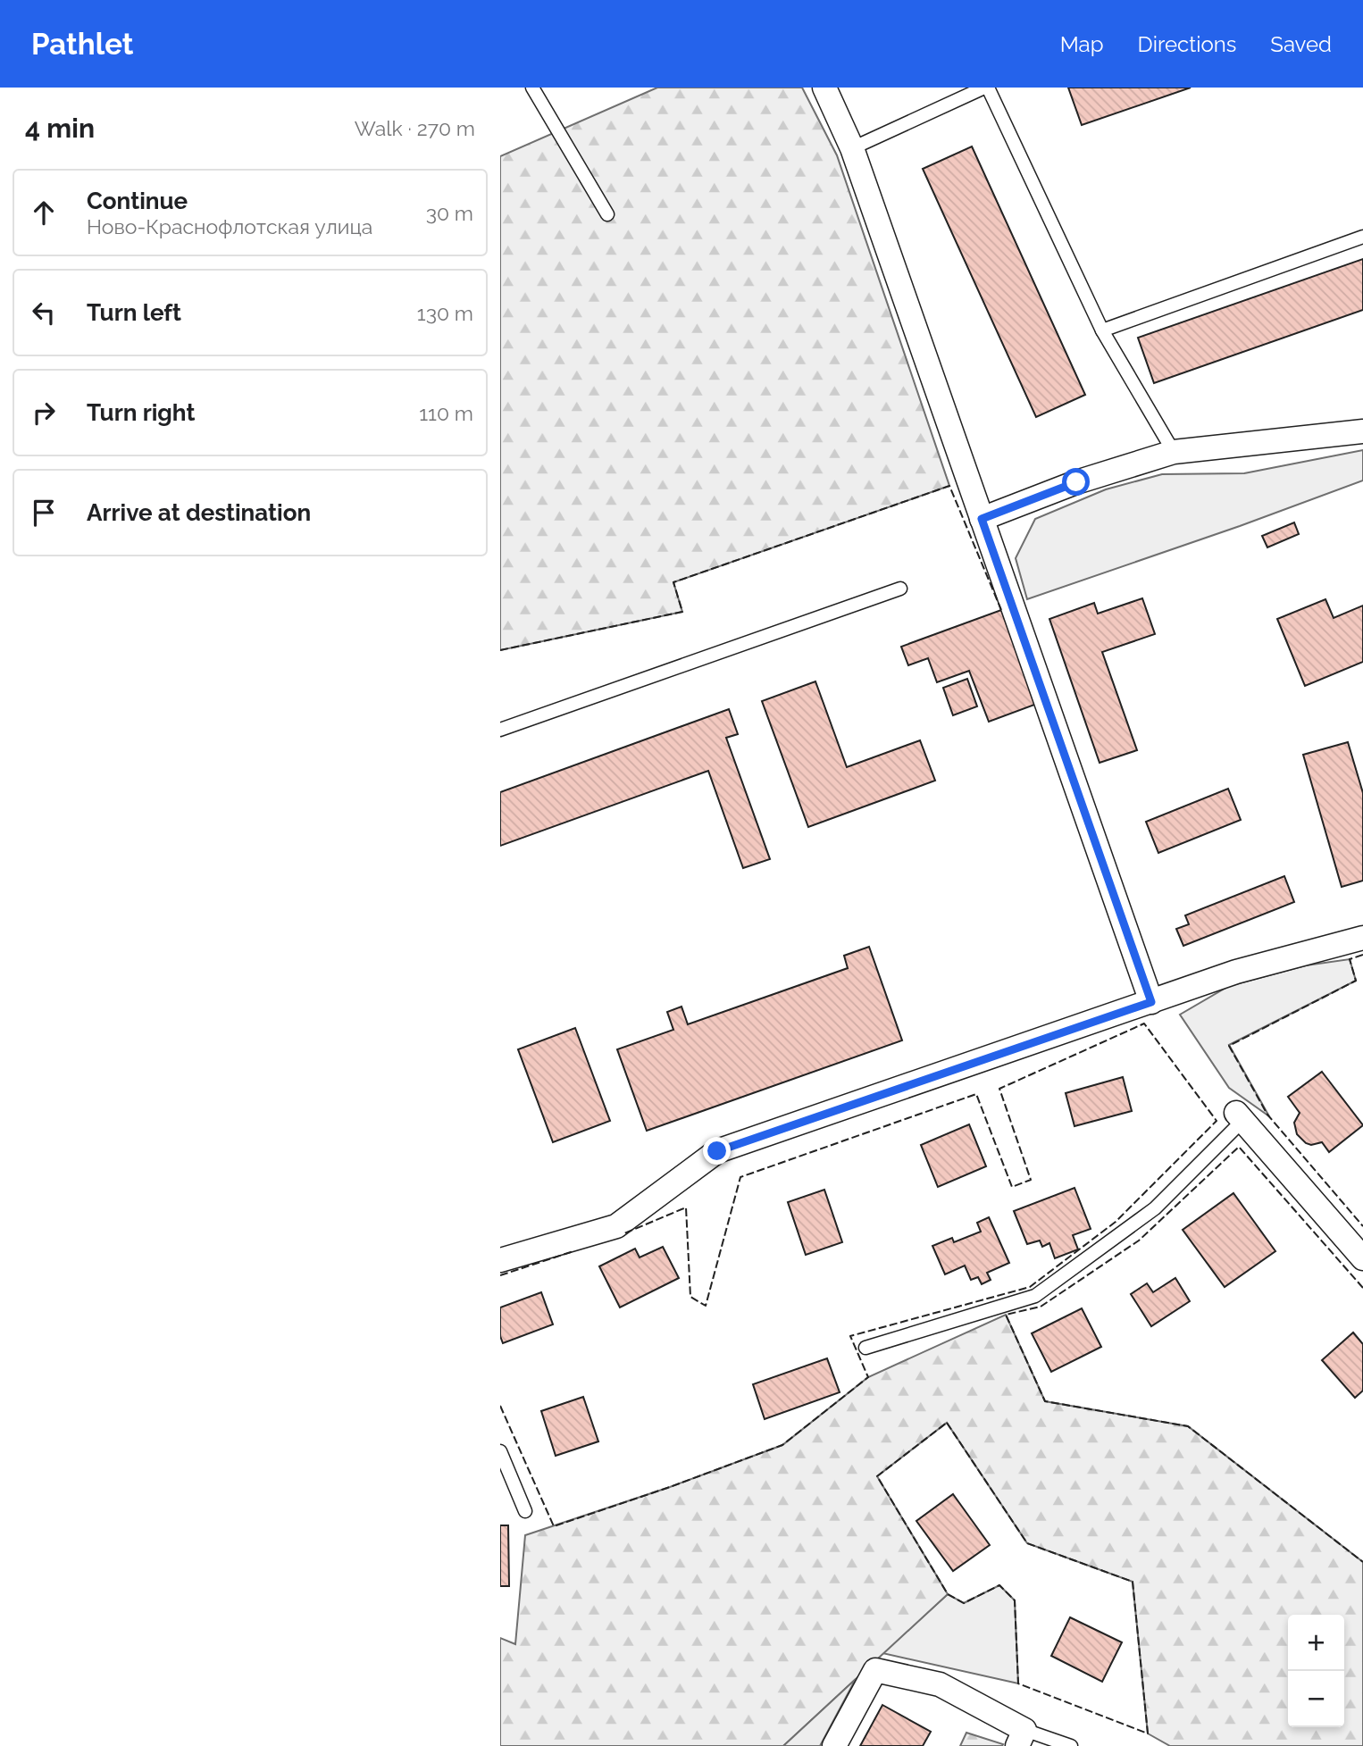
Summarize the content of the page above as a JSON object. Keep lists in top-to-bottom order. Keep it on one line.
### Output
{"page":{"header":"Pathlet","nav":["Map","Directions","Saved"],"heading":["4 min","Walk · 270 m"],"list":[["Continue","Ново-Краснофлотская улица","30 m"],["Turn left","130 m"],["Turn right","110 m"],"Arrive at destination"],"map_buttons":["+","−"]}}
